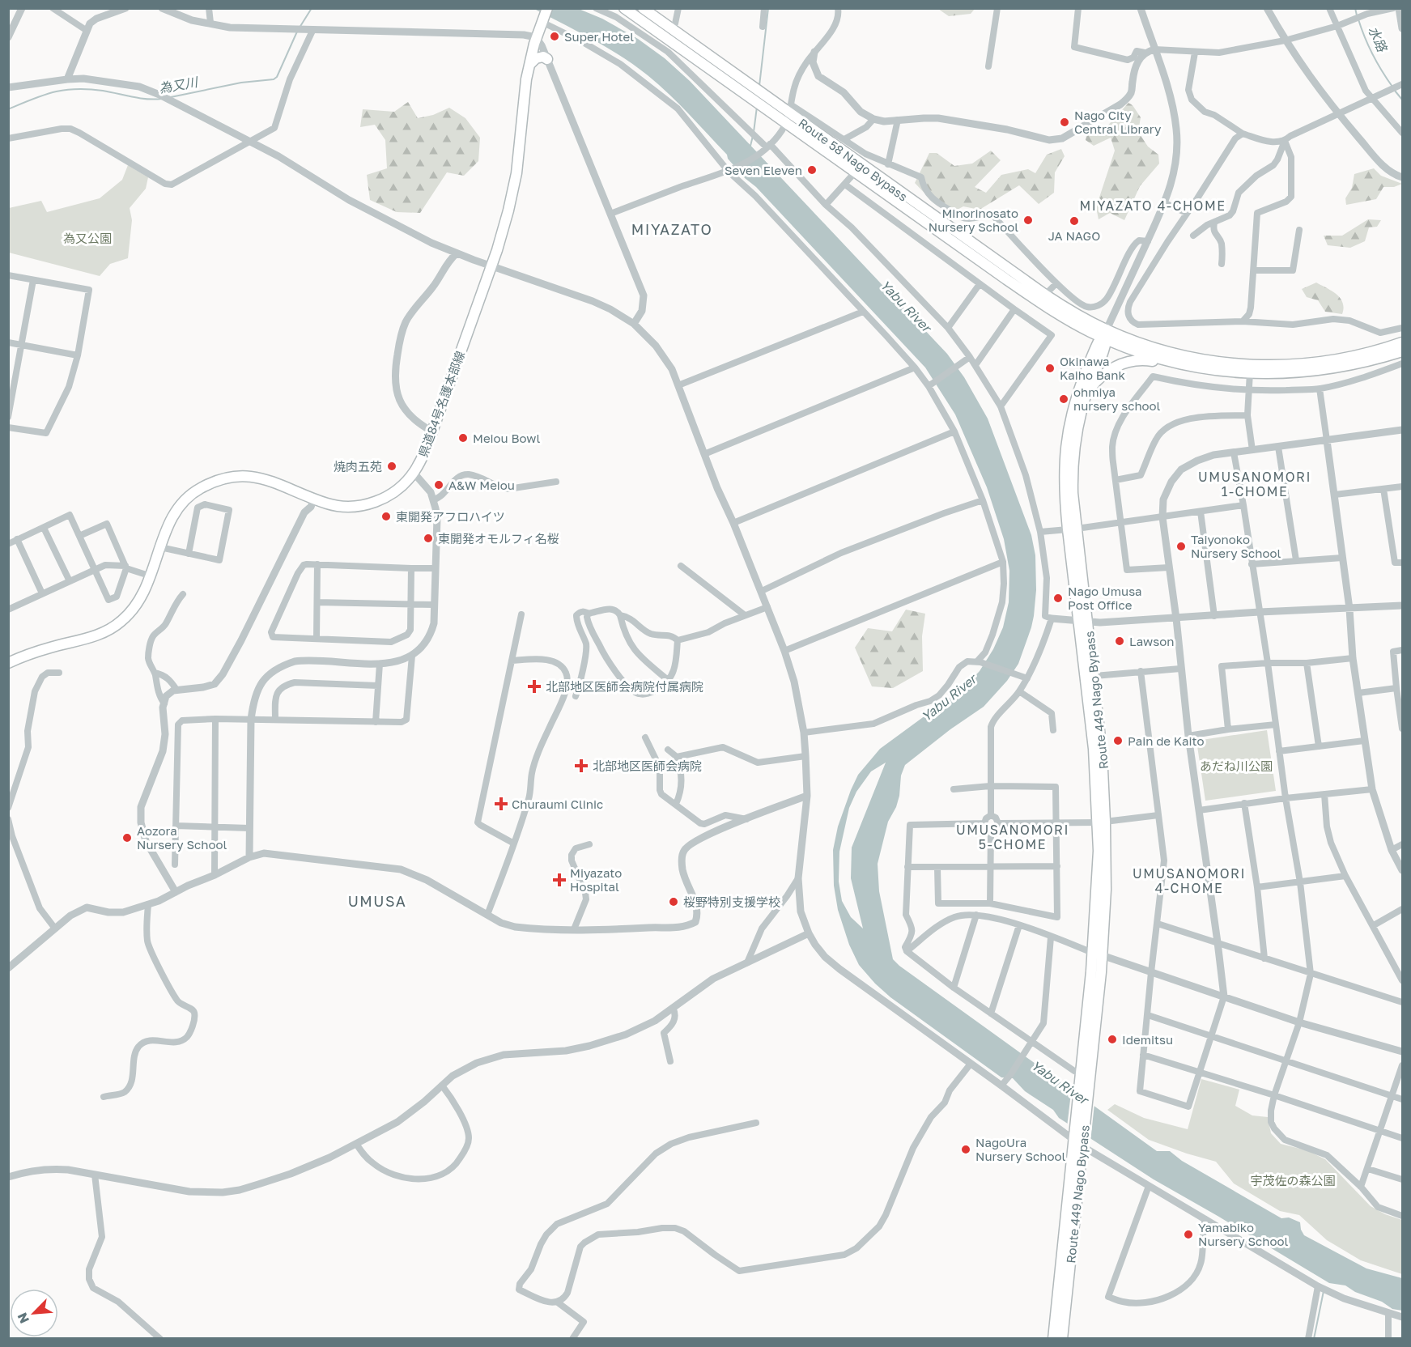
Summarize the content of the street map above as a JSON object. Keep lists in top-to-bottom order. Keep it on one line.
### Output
{"streets":{"main road":["Route 58 Nago Bypass","県道84号名護本部線","Route 449 Nago Bypass"]},"crossings":[["Route 58 Nago Bypass","Route 449 Nago Bypass"]],"districts":["MIYAZATO 4-CHOME","MIYAZATO","UMUSANOMORI 1-CHOME","UMUSANOMORI 5-CHOME","UMUSANOMORI 4-CHOME","UMUSA"],"water":["水路","為又川","Yabu River"],"parks":["為又公園","あだね川公園","宇茂佐の森公園"],"places":{"other":["Super Hotel","Nago City Central Library","Seven Eleven","Minorinosato Nursery School","JA NAGO","Okinawa Kaiho Bank","ohmiya nursery school","Meiou Bowl","焼肉五苑","A&W Meiou","東開発アフロハイツ","東開発オモルフィ名桜","Taiyonoko Nursery School","Nago Umusa Post Office","Lawson","Pain de Kaito","Aozora Nursery School","桜野特別支援学校","Idemitsu","NagoUra Nursery School","Yamabiko Nursery School"],"health":["北部地区医師会病院付属病院","北部地区医師会病院","Churaumi Clinic","Miyazato Hospital"]},"north":"bottom left"}
